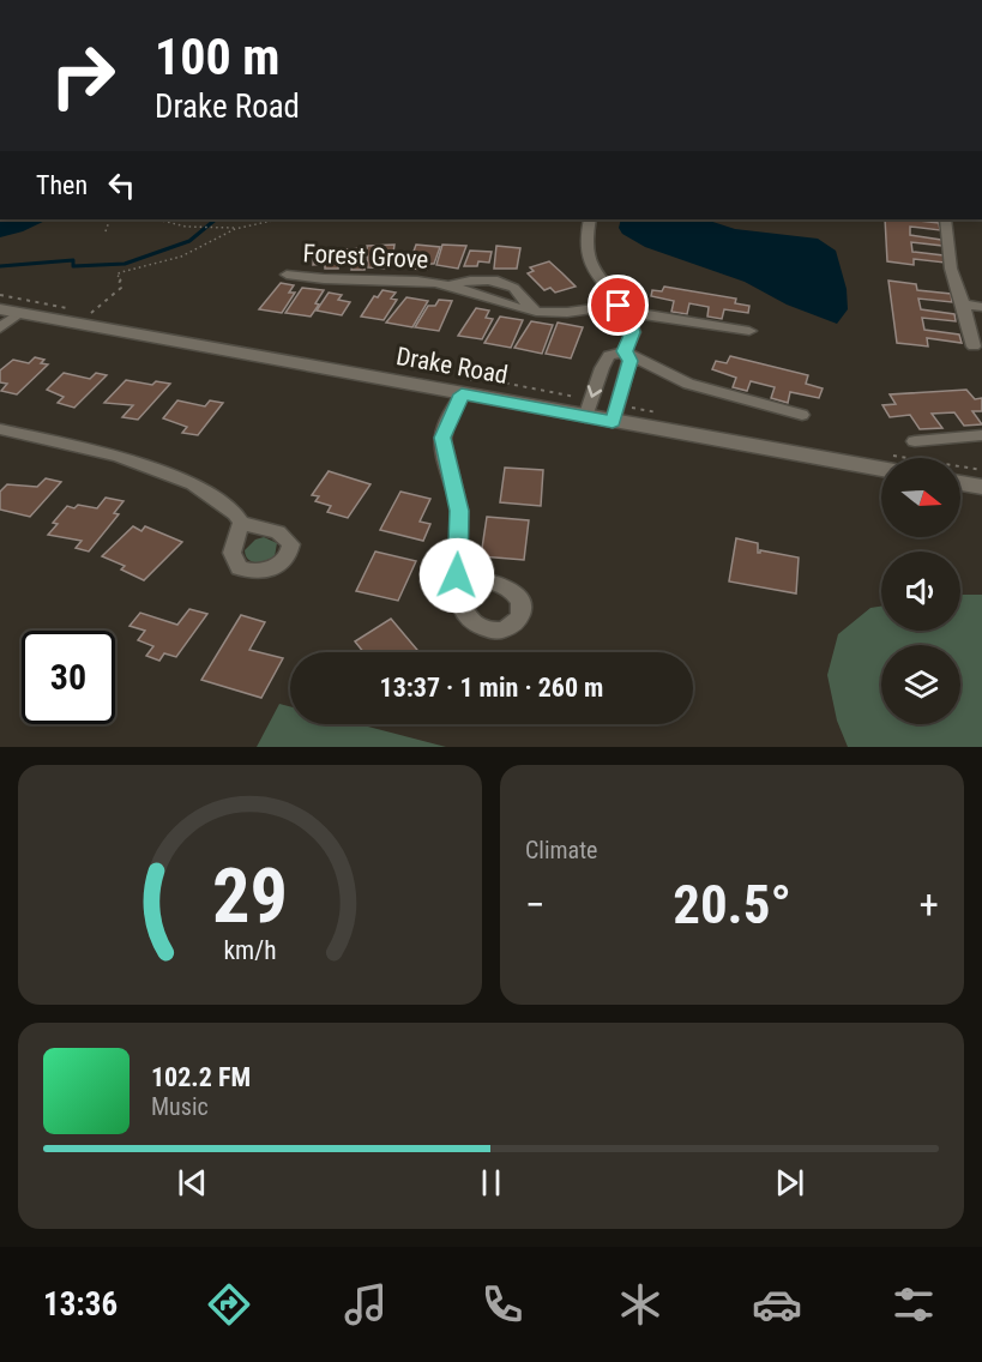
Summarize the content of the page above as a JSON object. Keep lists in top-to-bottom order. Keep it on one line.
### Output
{"streets":{"street":["Forest Grove","Drake Road"]},"north":"right","page":{"turn":["100 m","Drake Road"],"then":"Then","limit":"30","trip":"13:37 · 1 min · 260 m","tile":"Climate","heat":["−","20.5°","+"],"song":["102.2 FM","Music"],"tabs":"13:36","gauge":["29","km/h"]}}
